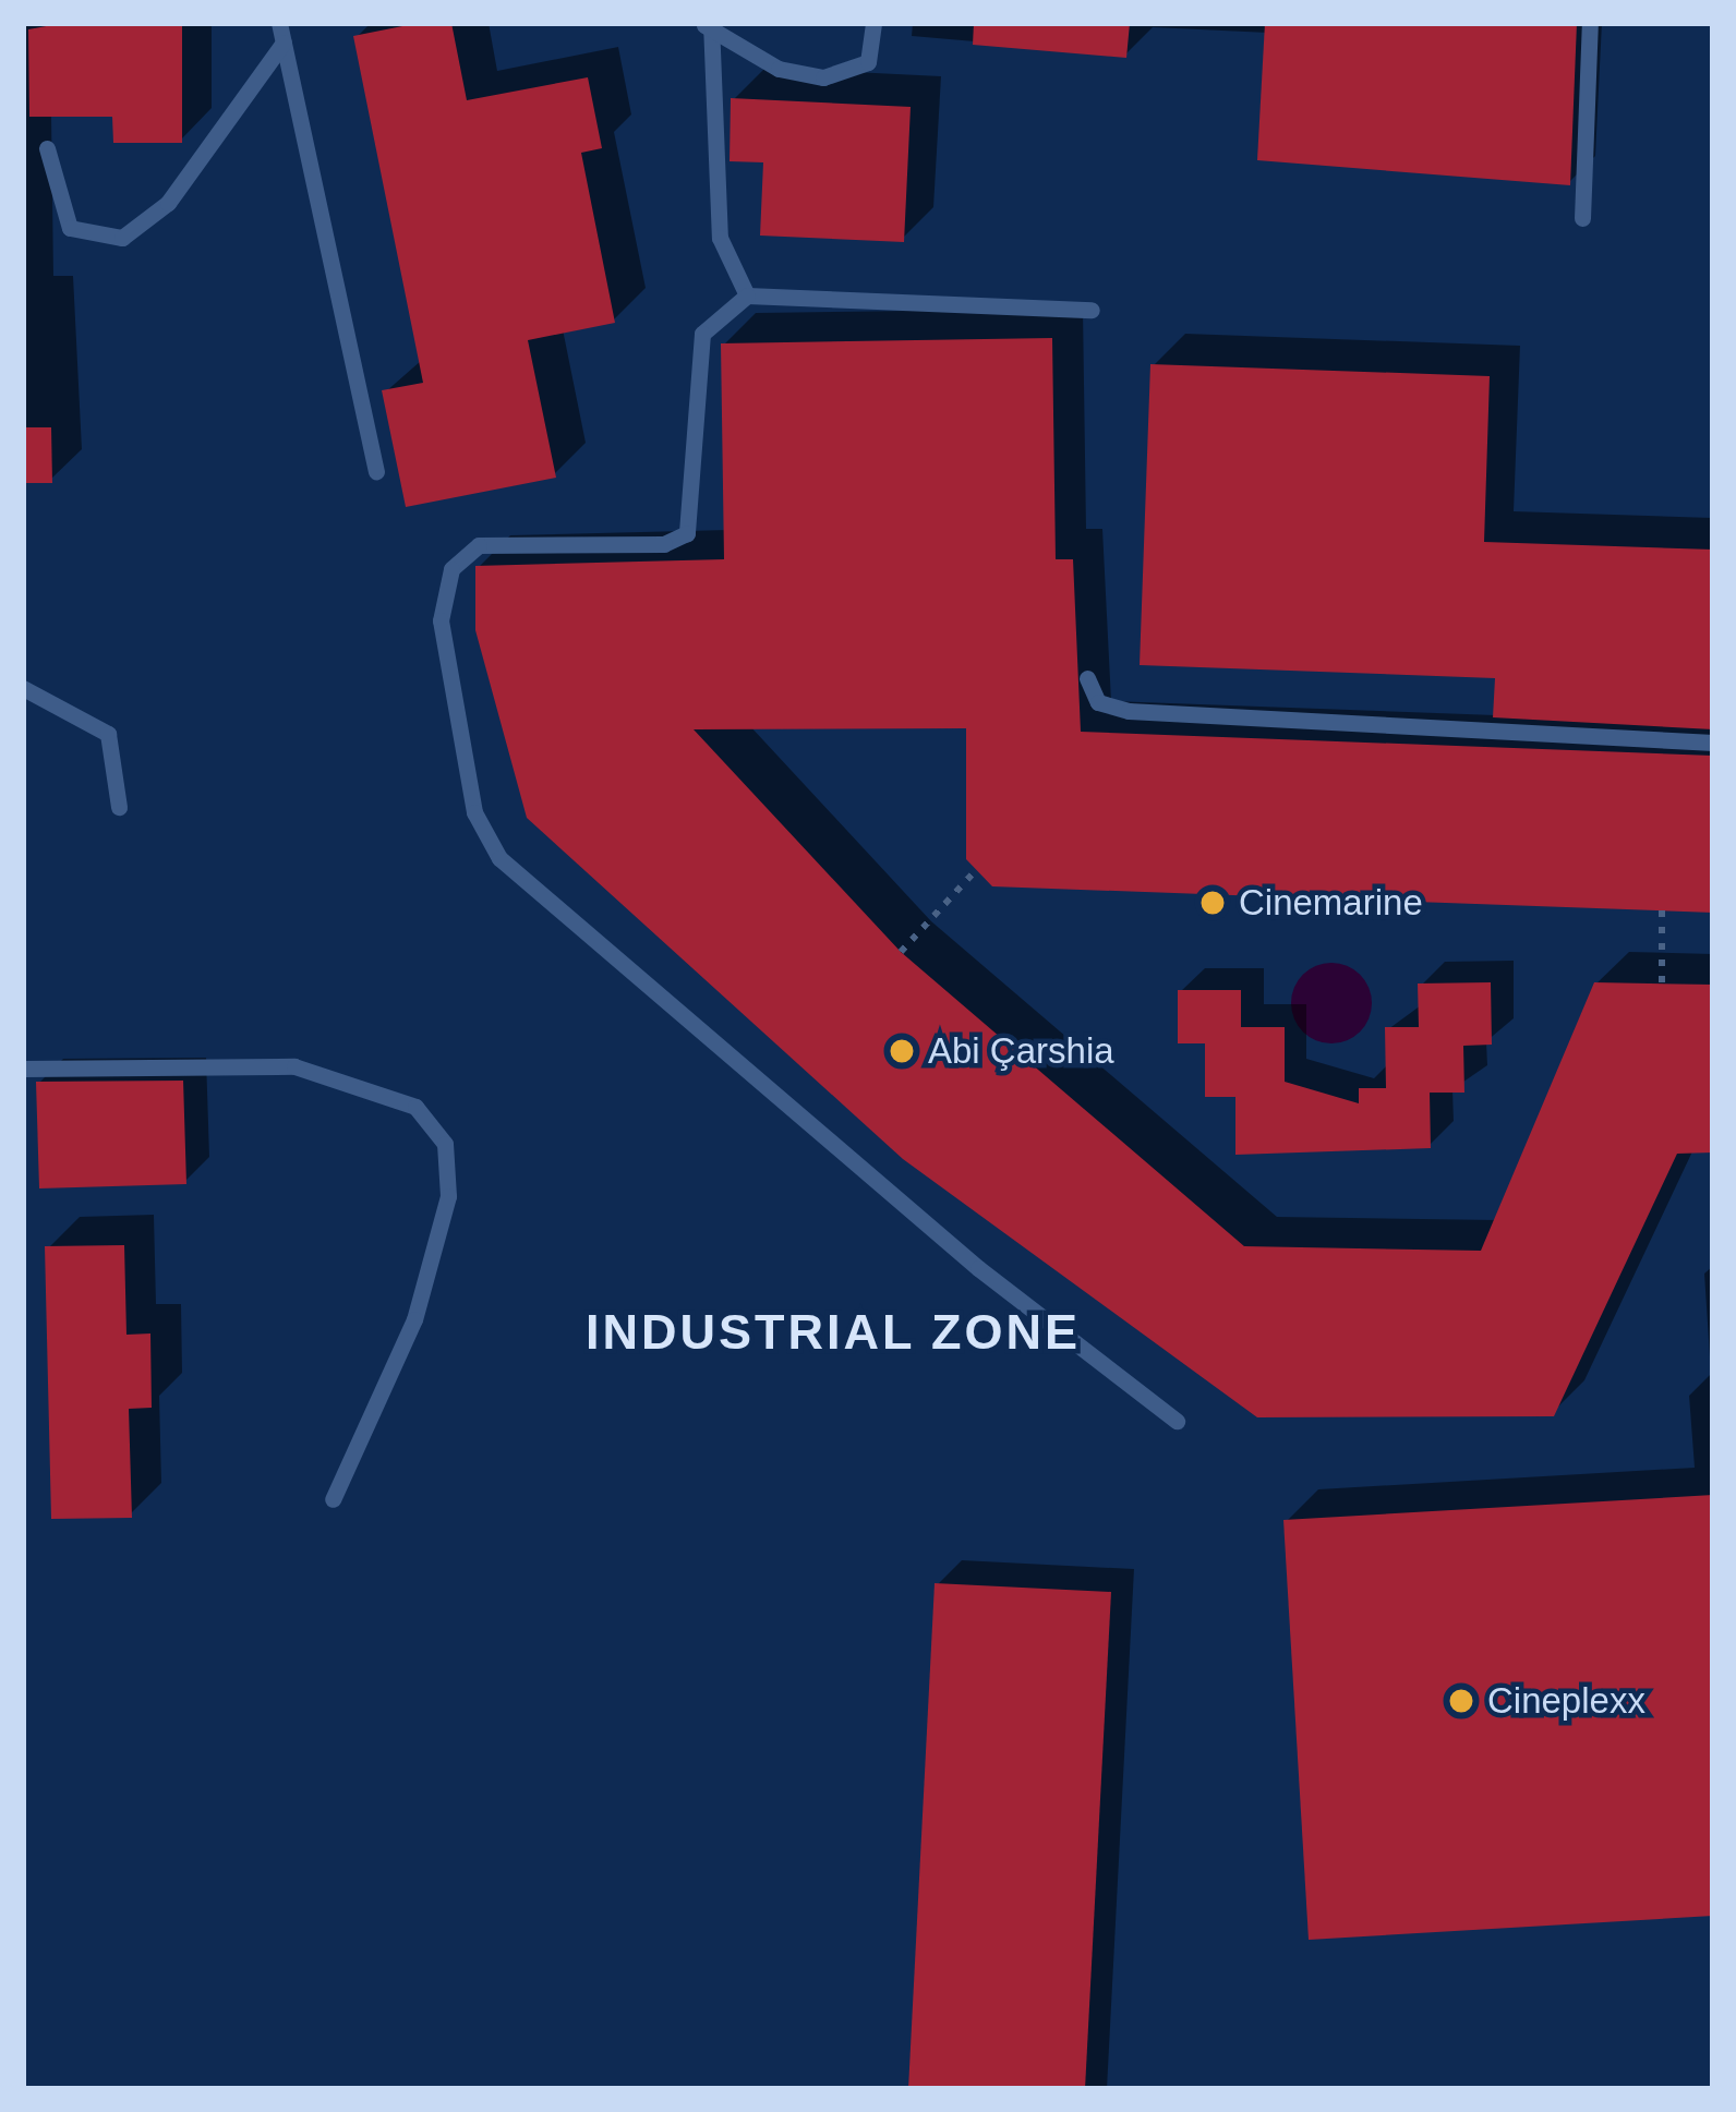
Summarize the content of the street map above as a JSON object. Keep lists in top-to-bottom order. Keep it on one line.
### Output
{"districts":["INDUSTRIAL ZONE"],"places":["Cinemarine","Abi Çarshia","Cineplexx"]}
